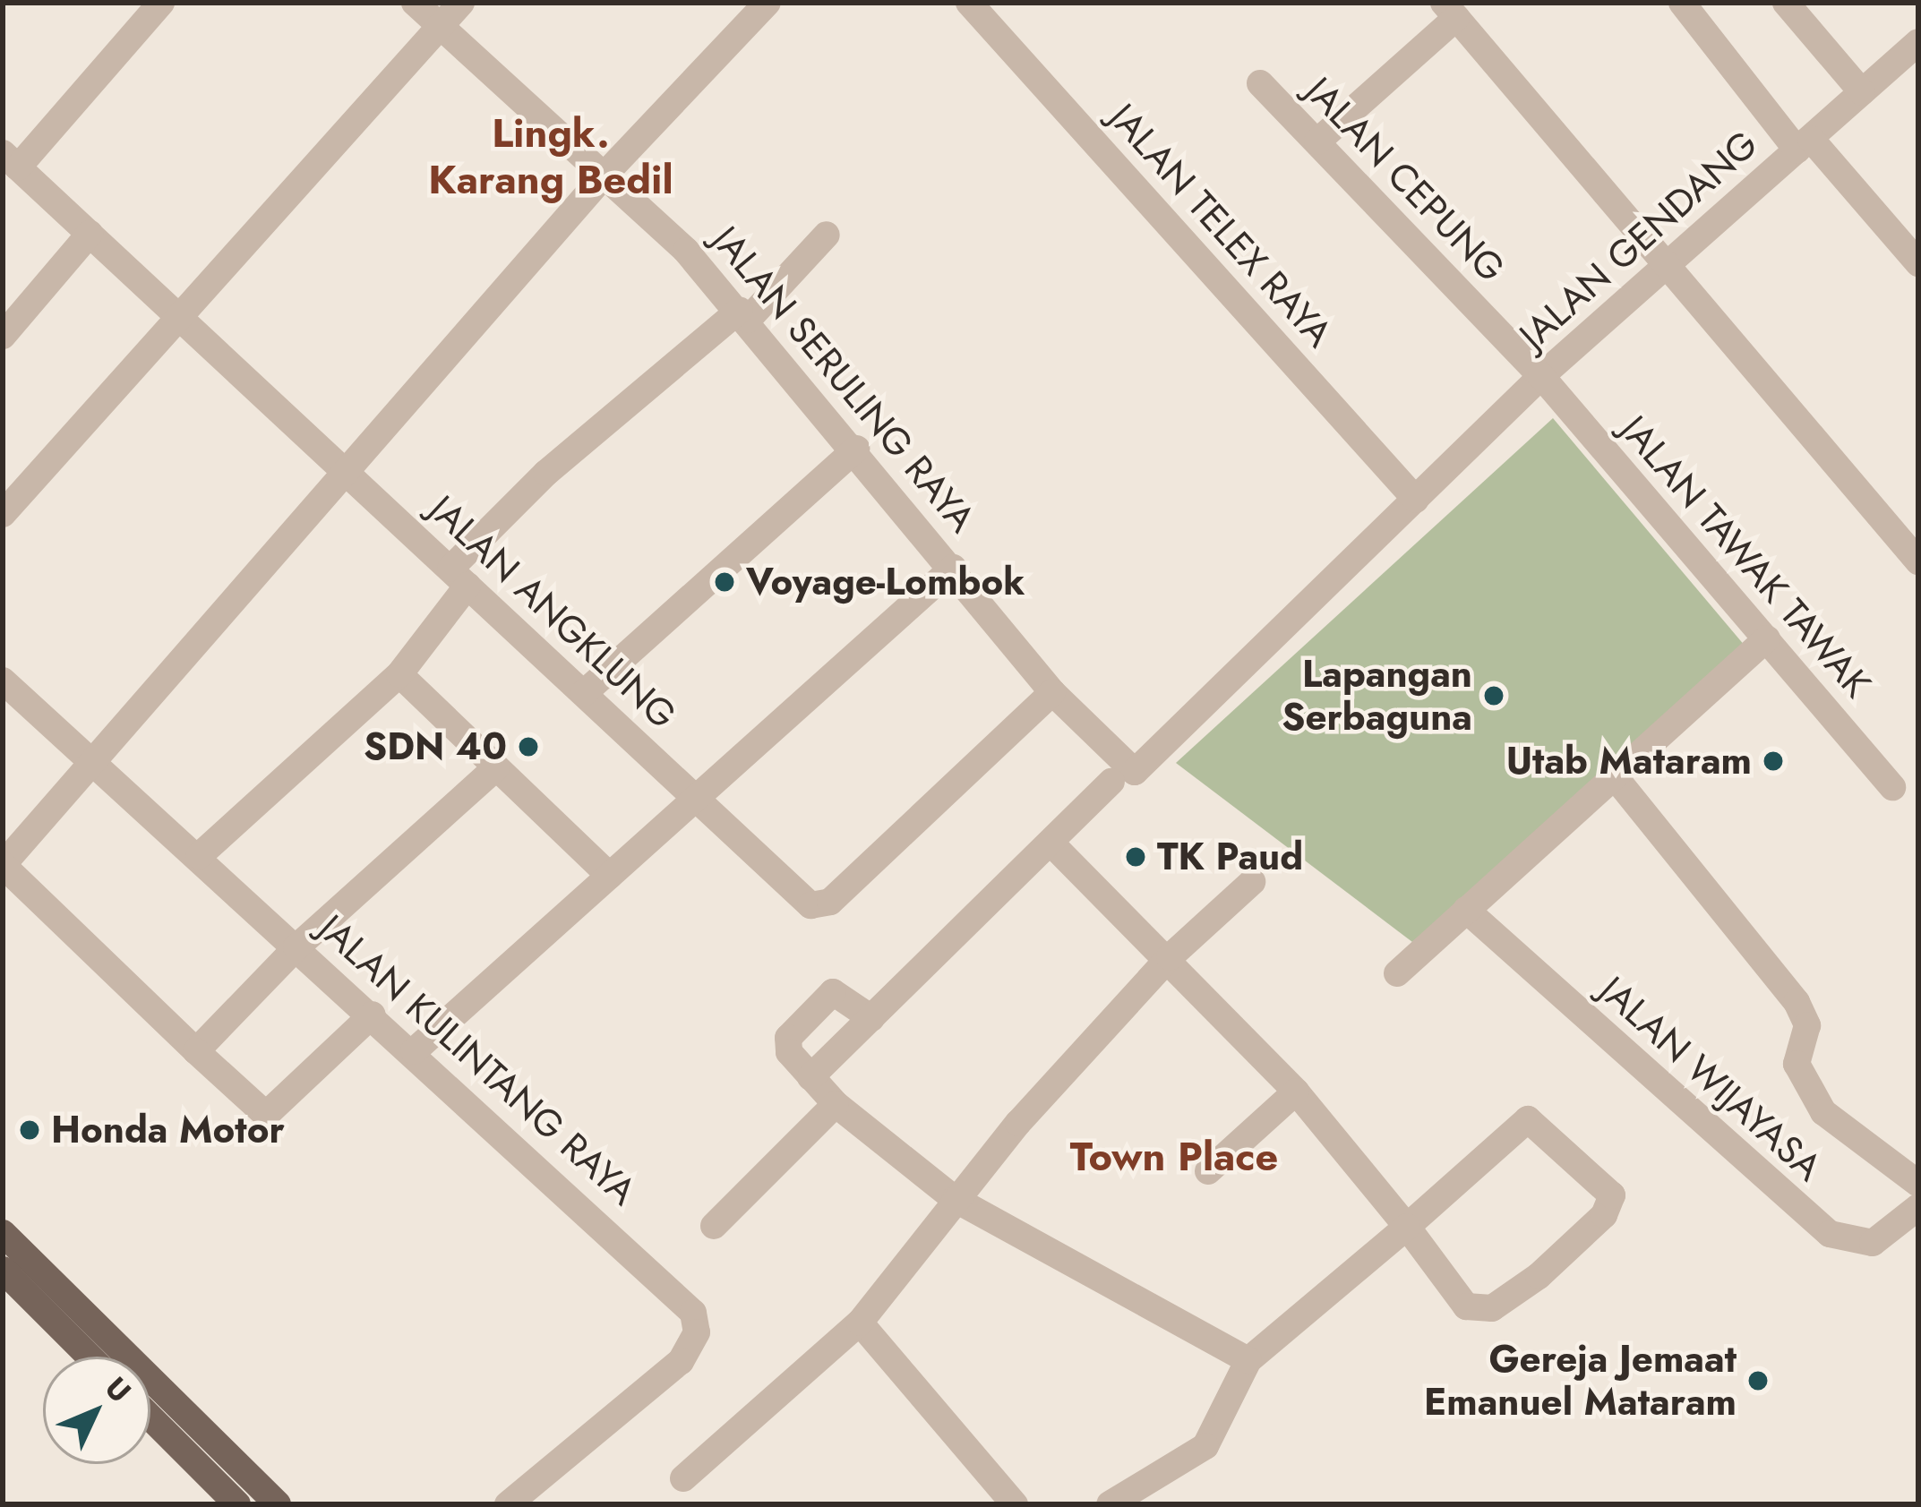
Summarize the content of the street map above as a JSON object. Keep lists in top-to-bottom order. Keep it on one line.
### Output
{"streets":{"street":["JALAN CEPUNG","JALAN TELEX RAYA","JALAN GENDANG","JALAN SERULING RAYA","JALAN TAWAK TAWAK","JALAN ANGKLUNG","JALAN KULINTANG RAYA","JALAN WIJAYASA"]},"crossings":[["JALAN CEPUNG","JALAN GENDANG"],["JALAN CEPUNG","JALAN TAWAK TAWAK"],["JALAN TELEX RAYA","JALAN GENDANG"],["JALAN GENDANG","JALAN SERULING RAYA"],["JALAN GENDANG","JALAN TAWAK TAWAK"],["JALAN GENDANG","JALAN ANGKLUNG"],["JALAN SERULING RAYA","JALAN ANGKLUNG"]],"districts":["Lingk. Karang Bedil","Town Place"],"places":["Voyage-Lombok","Lapangan Serbaguna","SDN 40","Utab Mataram","TK Paud","Honda Motor","Gereja Jemaat Emanuel Mataram"],"north":"top right"}
